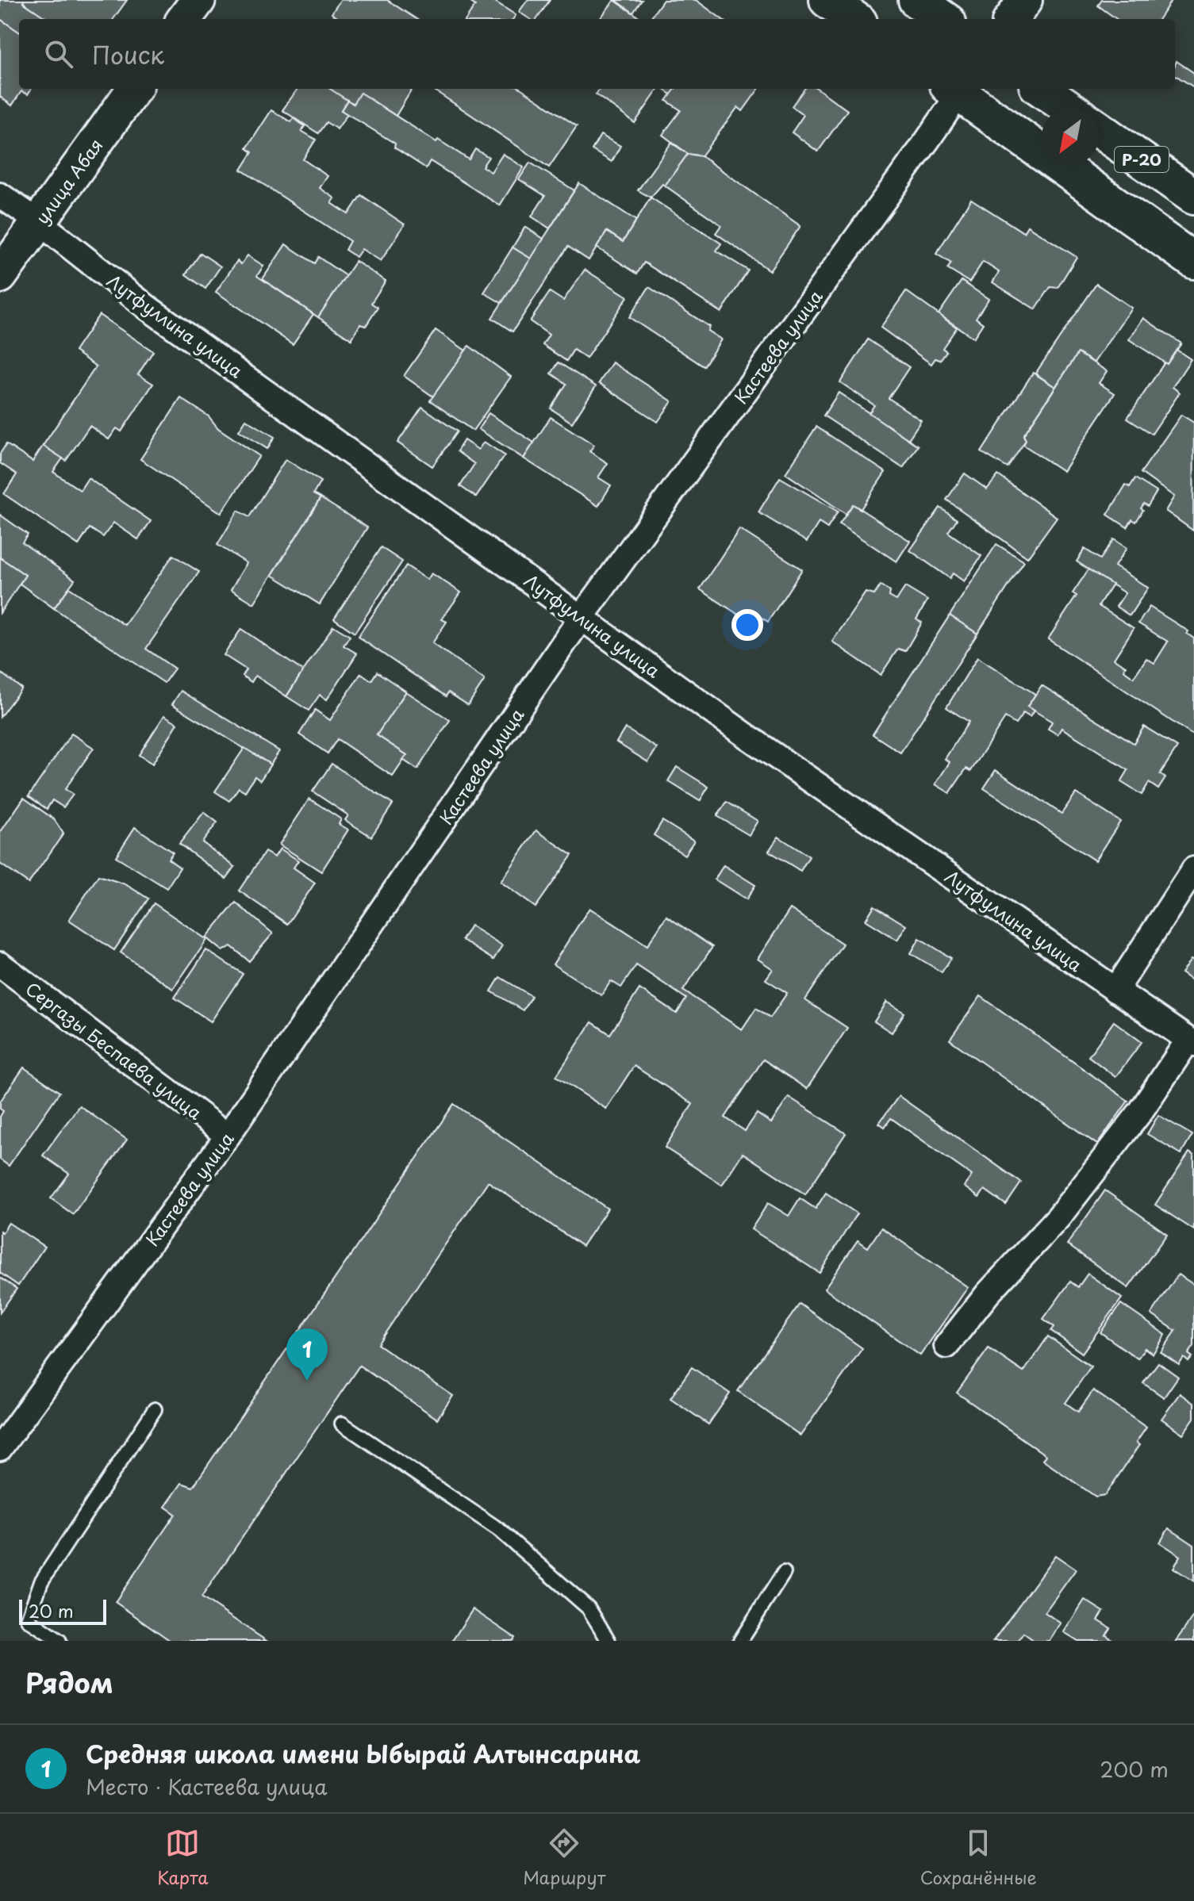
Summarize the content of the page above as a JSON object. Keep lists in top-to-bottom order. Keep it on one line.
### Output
{"streets":{"highway":["Р-20"],"street":["улица Абая","Лутфуллина улица","Кастеева улица","Сергазы Беспаева улица"]},"crossings":[["улица Абая","Лутфуллина улица"],["Лутфуллина улица","Кастеева улица"],["Кастеева улица","Сергазы Беспаева улица"]],"scale_bar":"20 m","north":"bottom left","page":{"search":"Поиск","pins":"1","scale":"20 m","heading":"Рядом","list":[{"mark":"1","name":"Средняя школа имени Ыбырай Алтынсарина","note":"Место · Кастеева улица","value":"200 m"}],"nav":["Карта","Маршрут","Сохранённые"]}}
